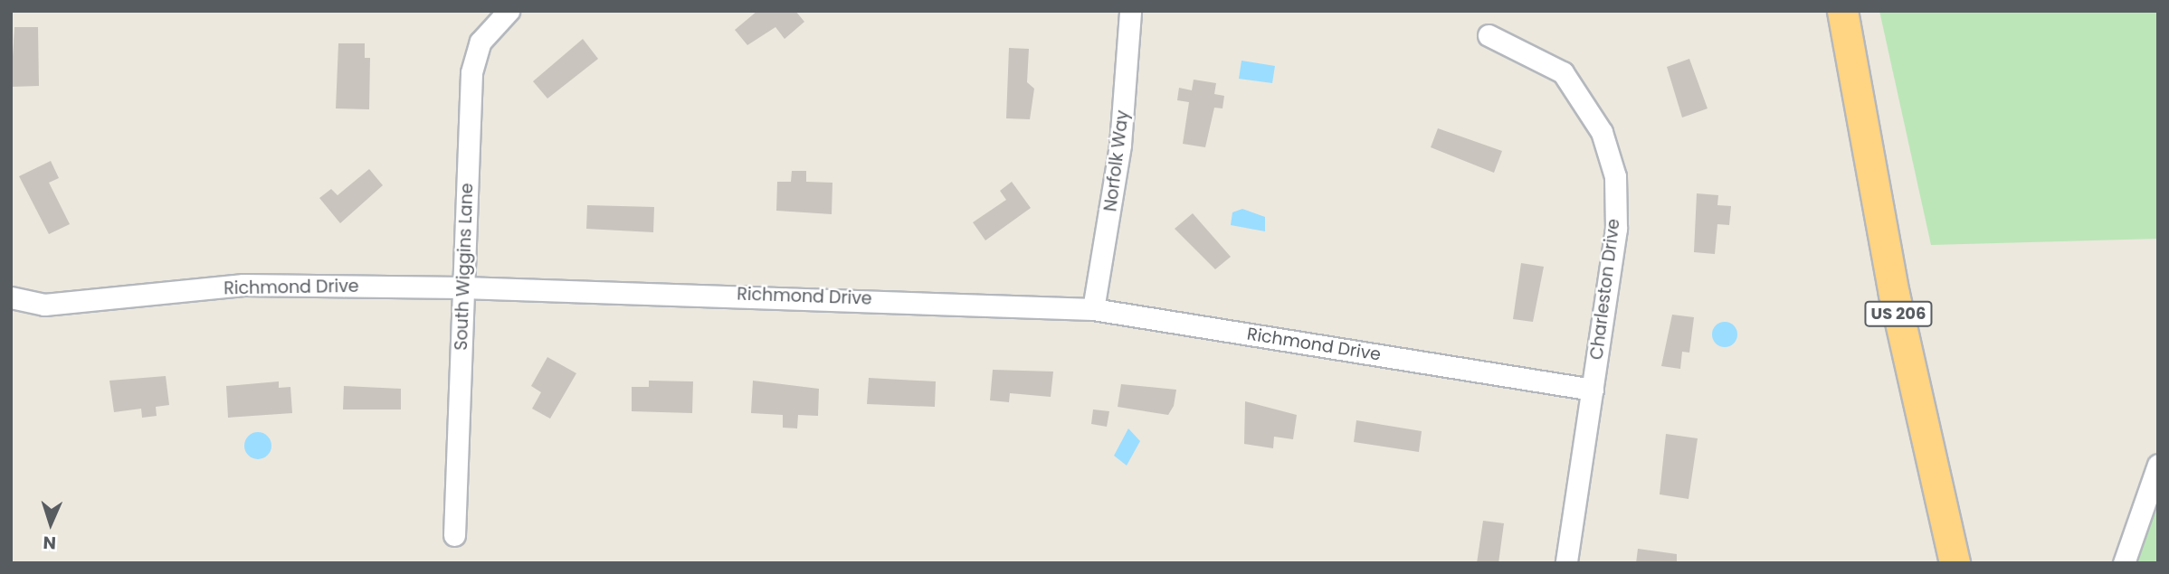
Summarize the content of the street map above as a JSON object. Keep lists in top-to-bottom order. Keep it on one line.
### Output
{"streets":{"highway":["US 206"],"street":["Norfolk Way","South Wiggins Lane","Richmond Drive","Charleston Drive"]},"crossings":[["Norfolk Way","Richmond Drive"],["South Wiggins Lane","Richmond Drive"],["Richmond Drive","Charleston Drive"]],"north":"bottom"}
